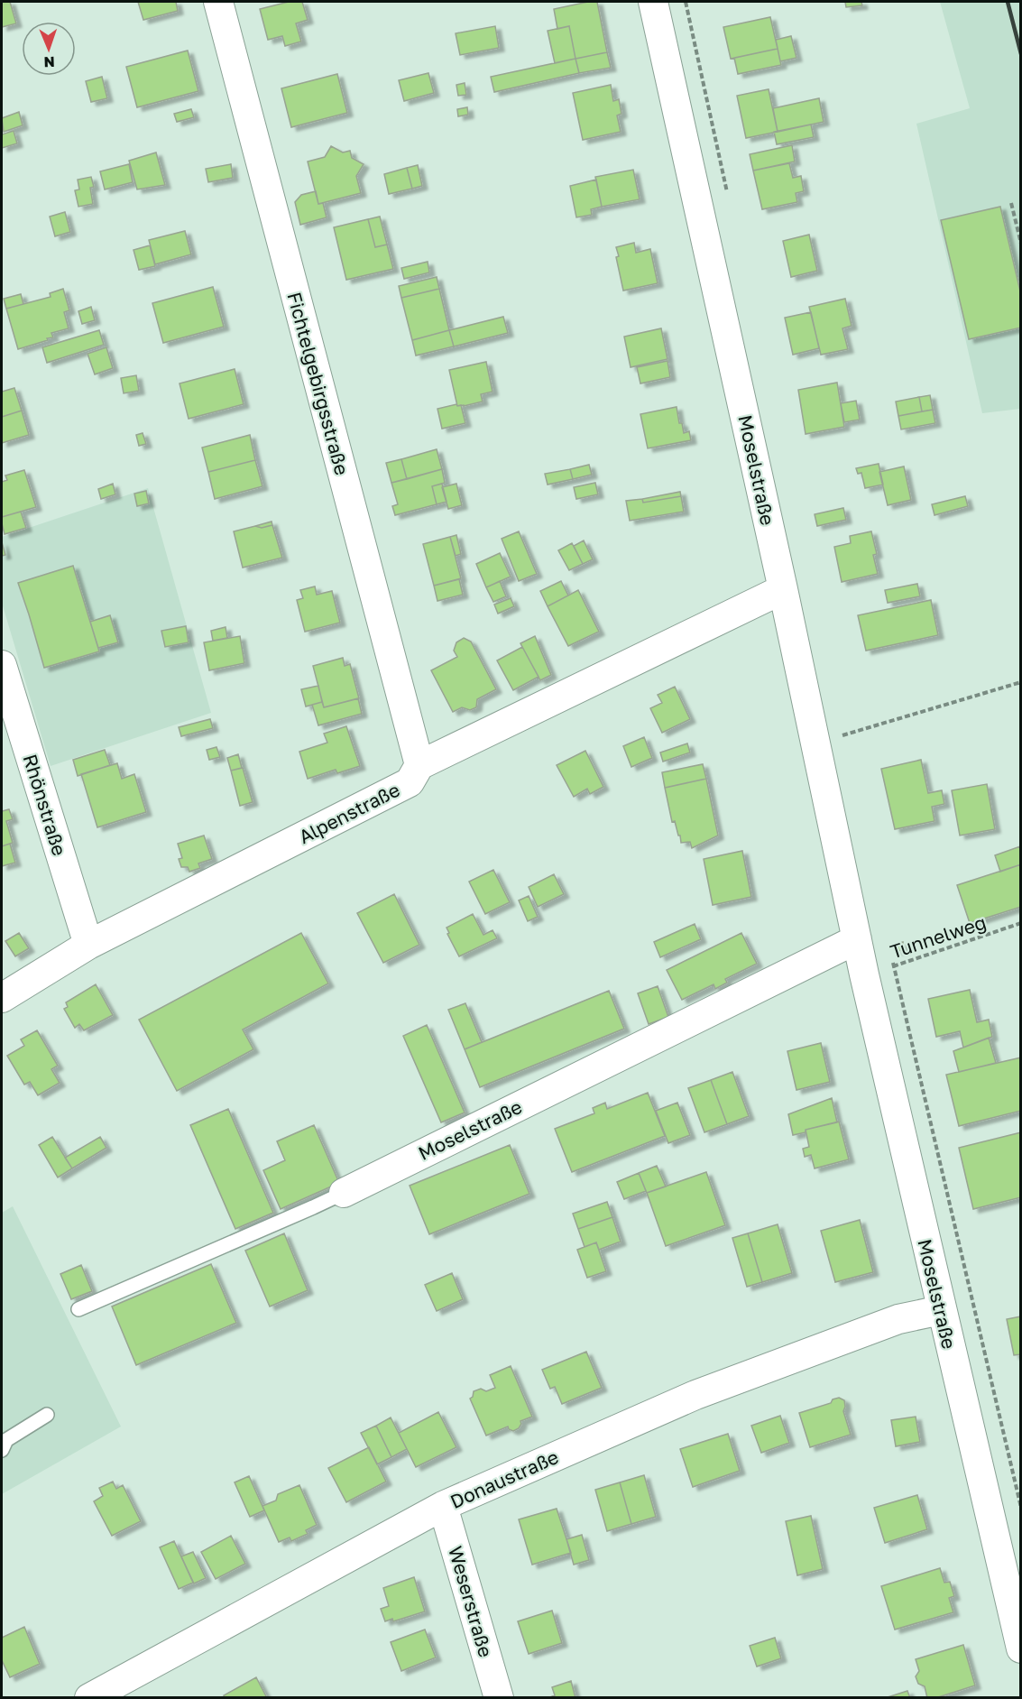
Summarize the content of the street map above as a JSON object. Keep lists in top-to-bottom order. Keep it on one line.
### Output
{"streets":{"street":["Fichtelgebirgsstraße","Moselstraße","Rhönstraße","Alpenstraße","Donaustraße","Weserstraße"],"path":["Tunnelweg"]},"crossings":[["Fichtelgebirgsstraße","Alpenstraße"],["Moselstraße","Alpenstraße"],["Moselstraße","Tunnelweg"],["Moselstraße","Donaustraße"],["Rhönstraße","Alpenstraße"],["Donaustraße","Weserstraße"]],"north":"bottom"}
